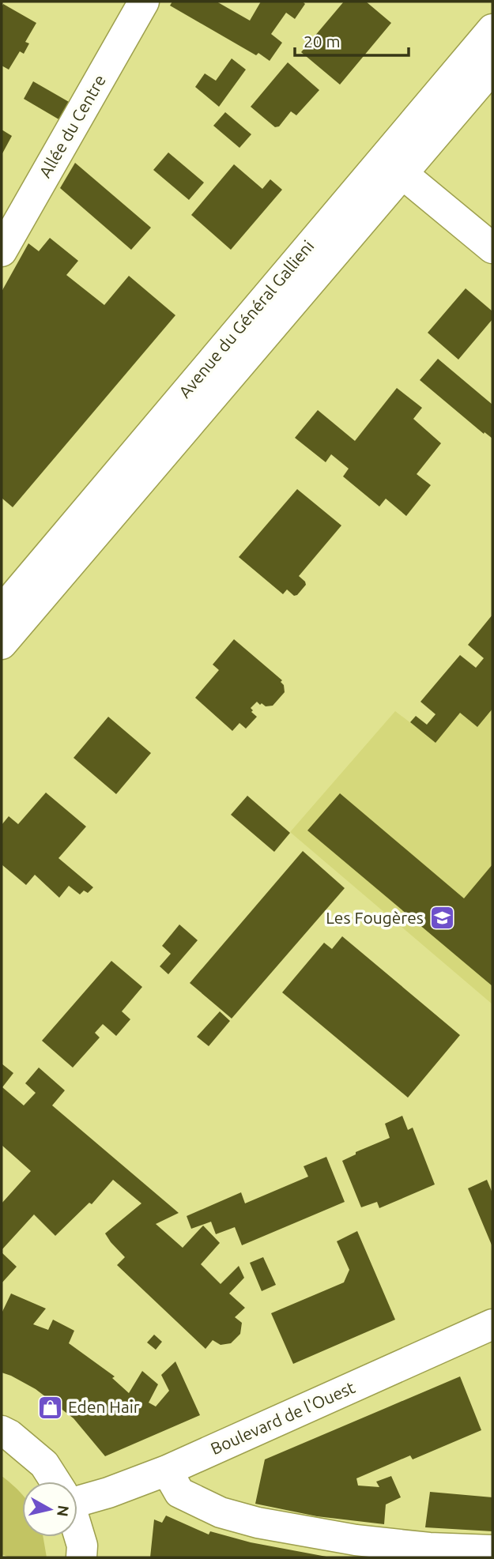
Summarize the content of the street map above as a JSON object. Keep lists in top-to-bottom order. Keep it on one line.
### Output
{"streets":{"street":["Allée du Centre","Avenue du Général Gallieni","Boulevard de l'Ouest"]},"places":{"school or university":["Les Fougères"],"shop":["Eden Hair"]},"scale_bar":"20 m","north":"right"}
